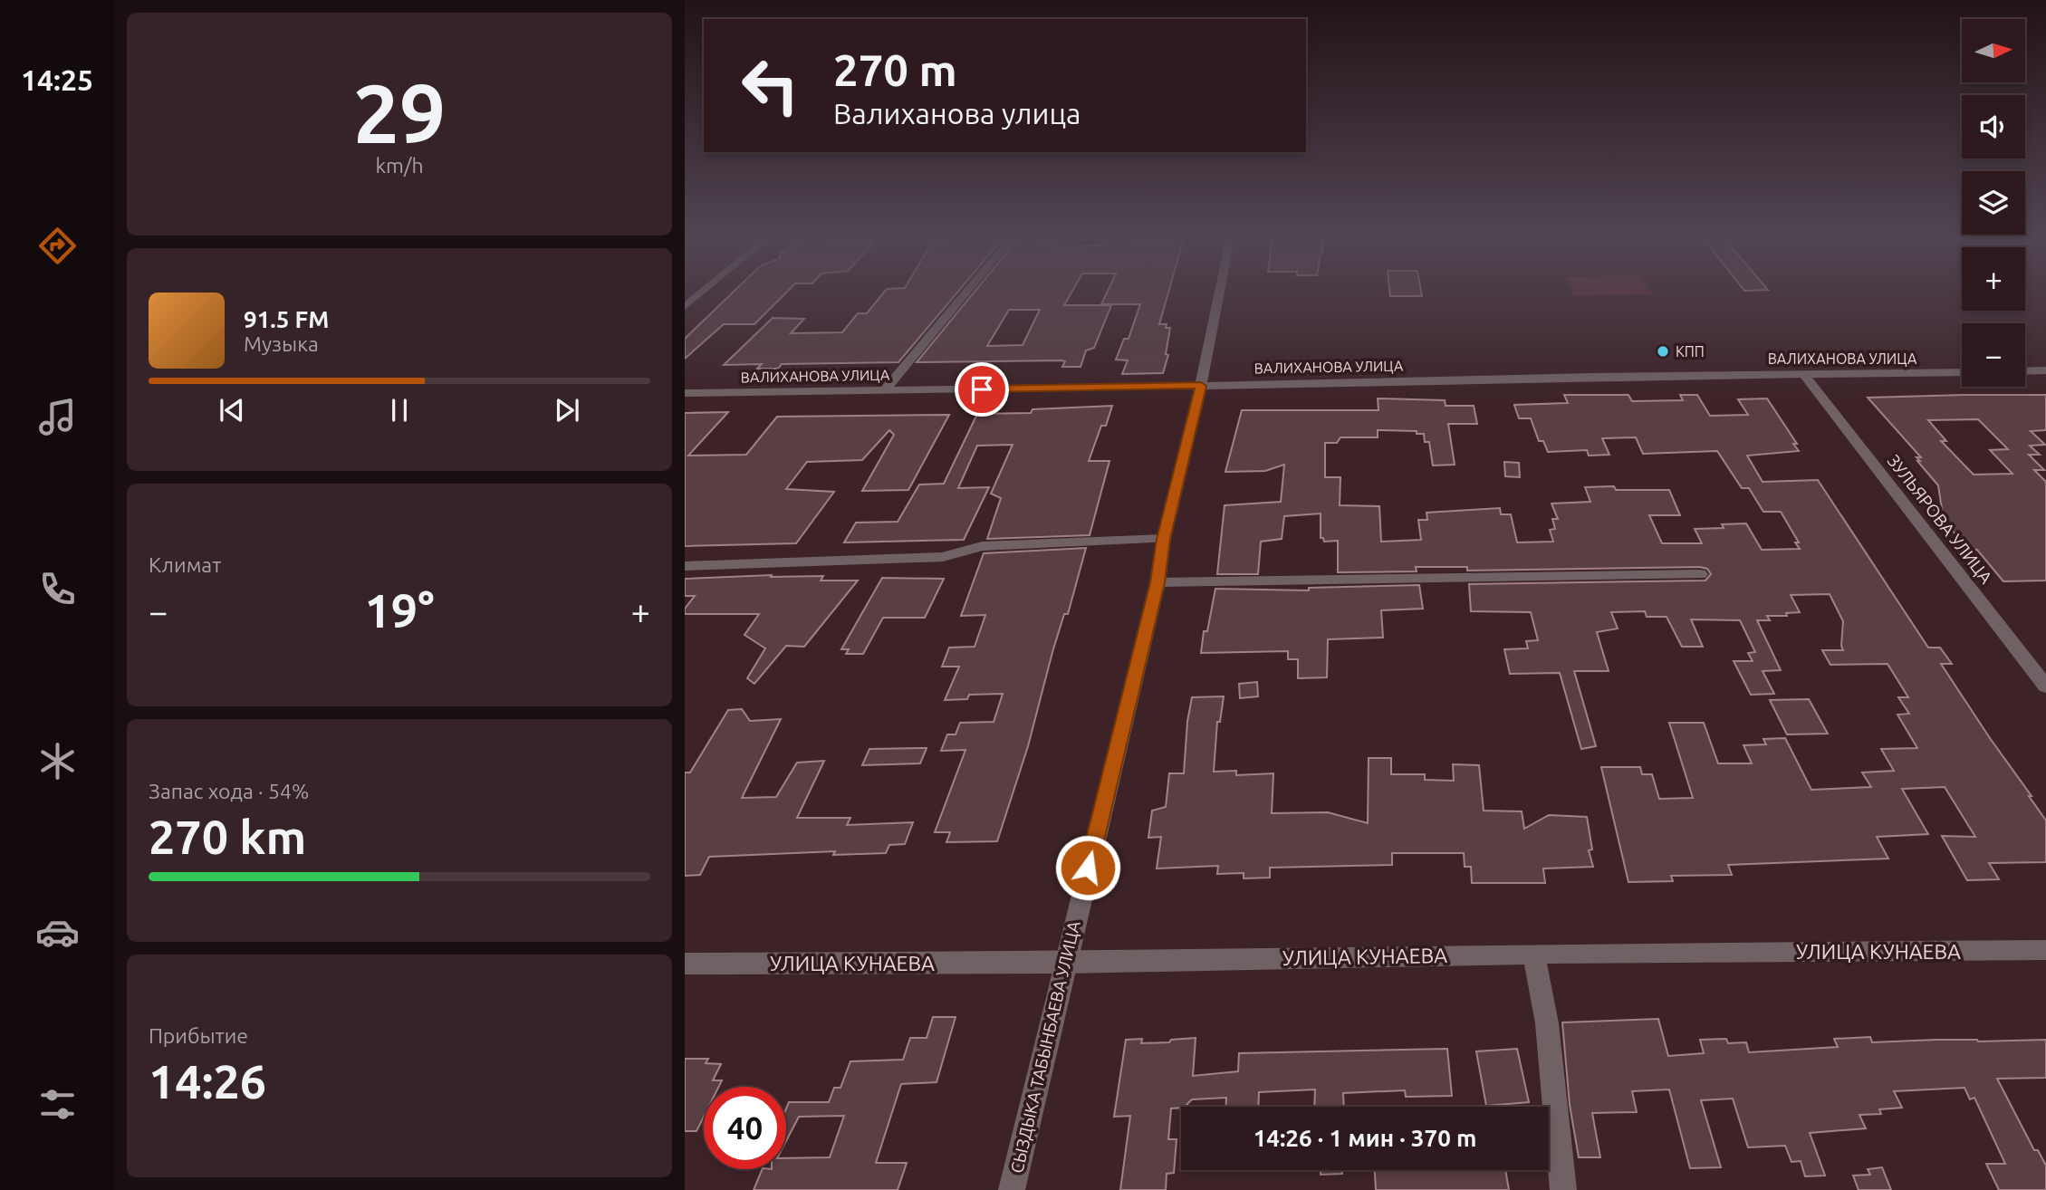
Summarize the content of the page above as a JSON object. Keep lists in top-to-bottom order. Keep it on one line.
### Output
{"streets":{"street":["ВАЛИХАНОВА УЛИЦА","ЗУЛЬЯРОВА УЛИЦА","УЛИЦА КУНАЕВА","СЫЗДЫКА ТАБЫНБАЕВА УЛИЦА"]},"crossings":[["ВАЛИХАНОВА УЛИЦА","ЗУЛЬЯРОВА УЛИЦА"],["ВАЛИХАНОВА УЛИЦА","СЫЗДЫКА ТАБЫНБАЕВА УЛИЦА"],["УЛИЦА КУНАЕВА","СЫЗДЫКА ТАБЫНБАЕВА УЛИЦА"]],"places":["КПП"],"north":"right","page":{"tabs":"14:25","tile":[["29","km/h"],"Климат",["Запас хода · 54%","270 km"],["Прибытие","14:26"]],"map_buttons":["+","−"],"turn":["270 m","Валиханова улица"],"song":["91.5 FM","Музыка"],"heat":["−","19°","+"],"limit":"40","trip":"14:26 · 1 мин · 370 m"}}
